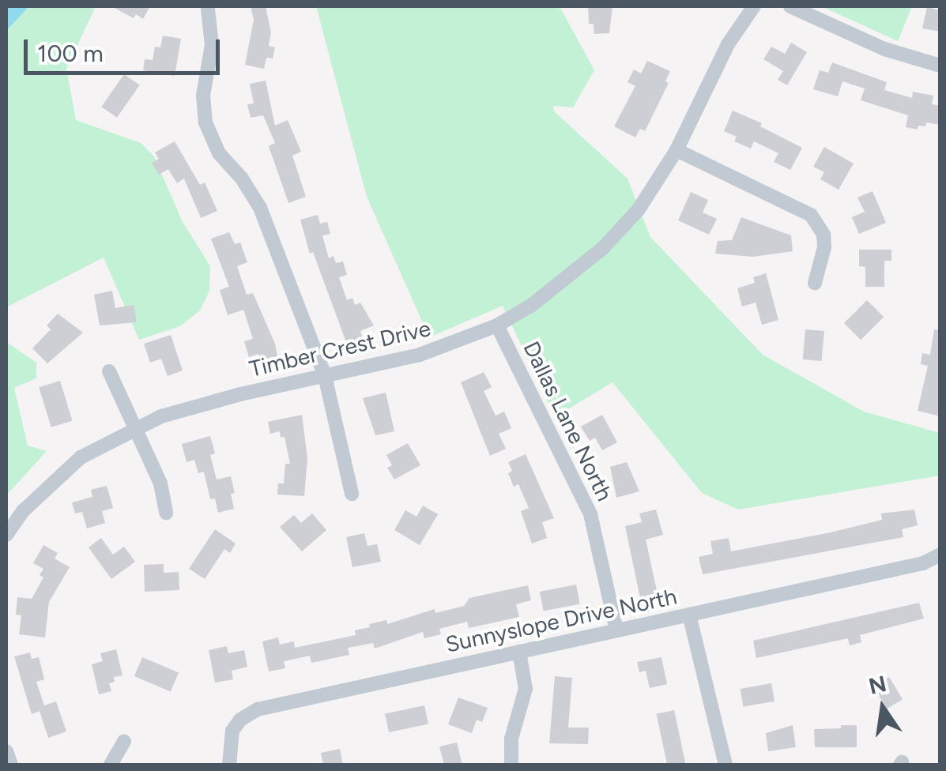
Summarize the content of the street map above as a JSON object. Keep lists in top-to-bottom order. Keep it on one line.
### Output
{"streets":{"street":["Timber Crest Drive","Dallas Lane North","Sunnyslope Drive North"]},"crossings":[["Timber Crest Drive","Dallas Lane North"],["Dallas Lane North","Sunnyslope Drive North"]],"scale_bar":"100 m","north":"top"}
